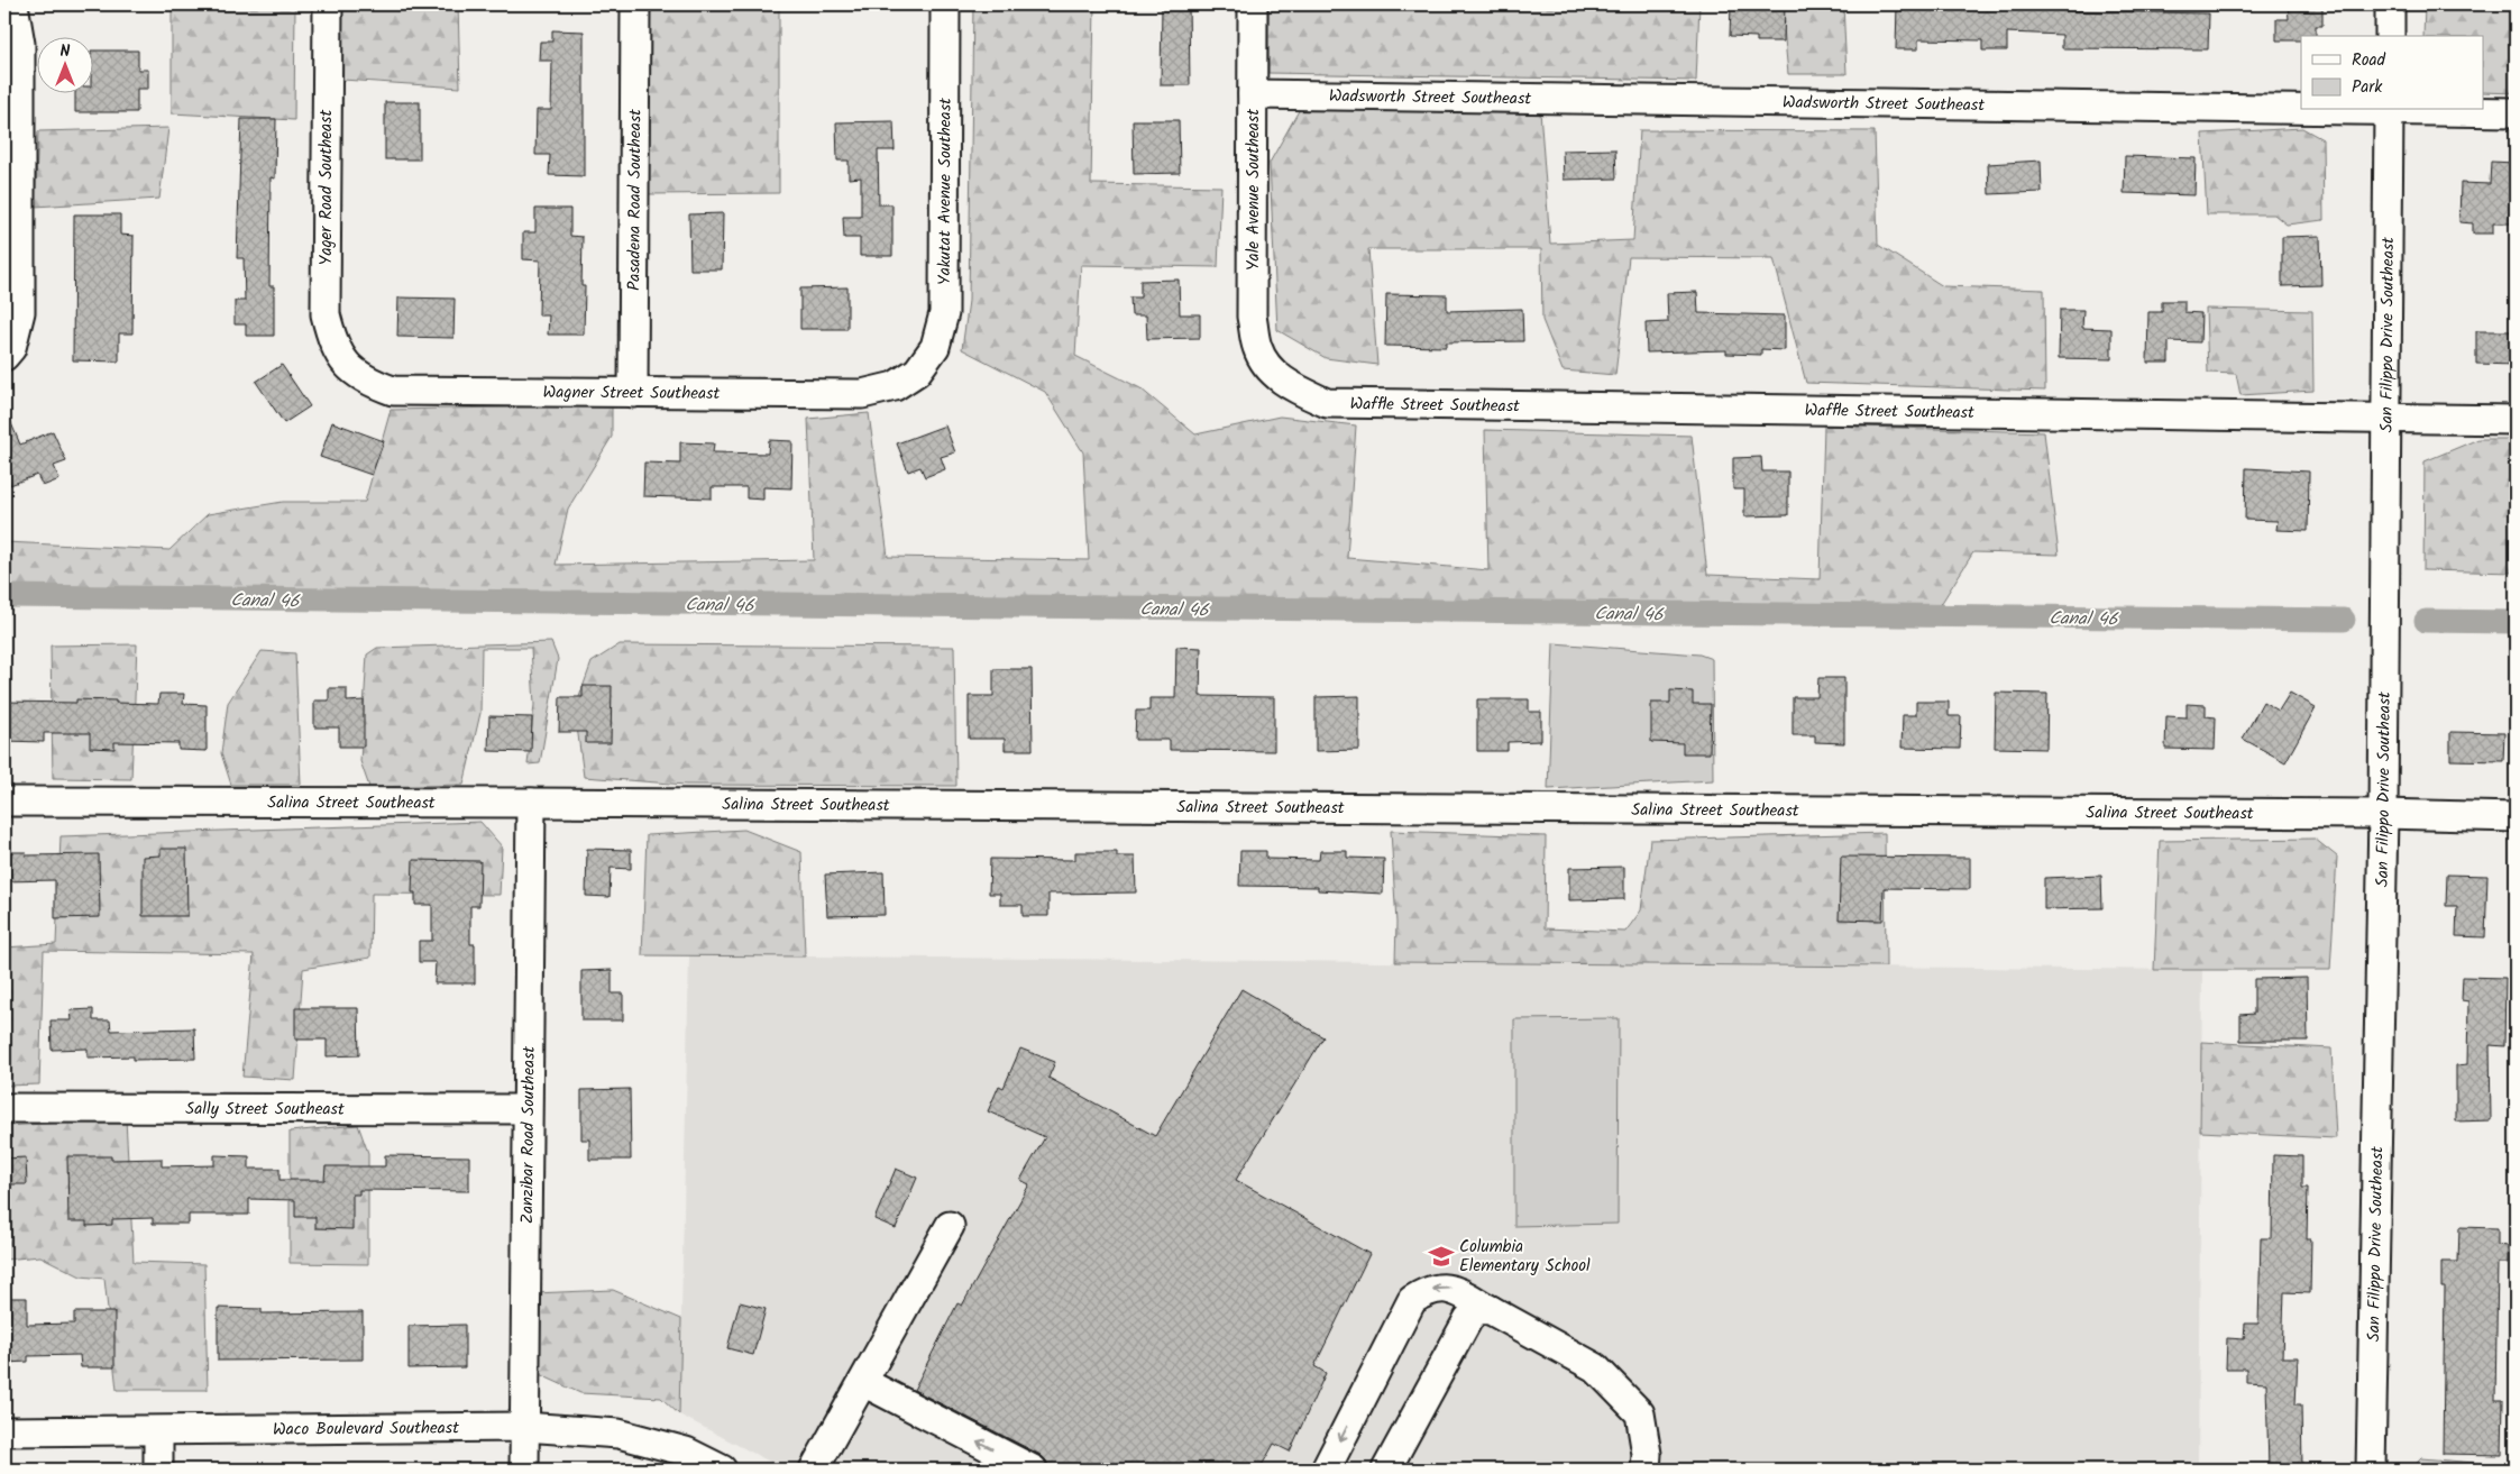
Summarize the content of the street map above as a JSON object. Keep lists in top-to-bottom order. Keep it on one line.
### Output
{"streets":{"street":["Wadsworth Street Southeast","Yager Road Southeast","Yale Avenue Southeast","Yakutat Avenue Southeast","Pasadena Road Southeast","San Filippo Drive Southeast","Wagner Street Southeast","Waffle Street Southeast","Salina Street Southeast","Sally Street Southeast","Zanzibar Road Southeast","Waco Boulevard Southeast"]},"crossings":[["Wadsworth Street Southeast","Yale Avenue Southeast"],["Yager Road Southeast","Wagner Street Southeast"],["Yale Avenue Southeast","Waffle Street Southeast"],["Yakutat Avenue Southeast","Wagner Street Southeast"],["Pasadena Road Southeast","Wagner Street Southeast"],["San Filippo Drive Southeast","Waffle Street Southeast"],["San Filippo Drive Southeast","Salina Street Southeast"],["Salina Street Southeast","Zanzibar Road Southeast"],["Sally Street Southeast","Zanzibar Road Southeast"],["Zanzibar Road Southeast","Waco Boulevard Southeast"]],"water":["Canal 46"],"places":{"school or university":["Columbia Elementary School"]},"legend":["Road","Park"],"north":"top"}
